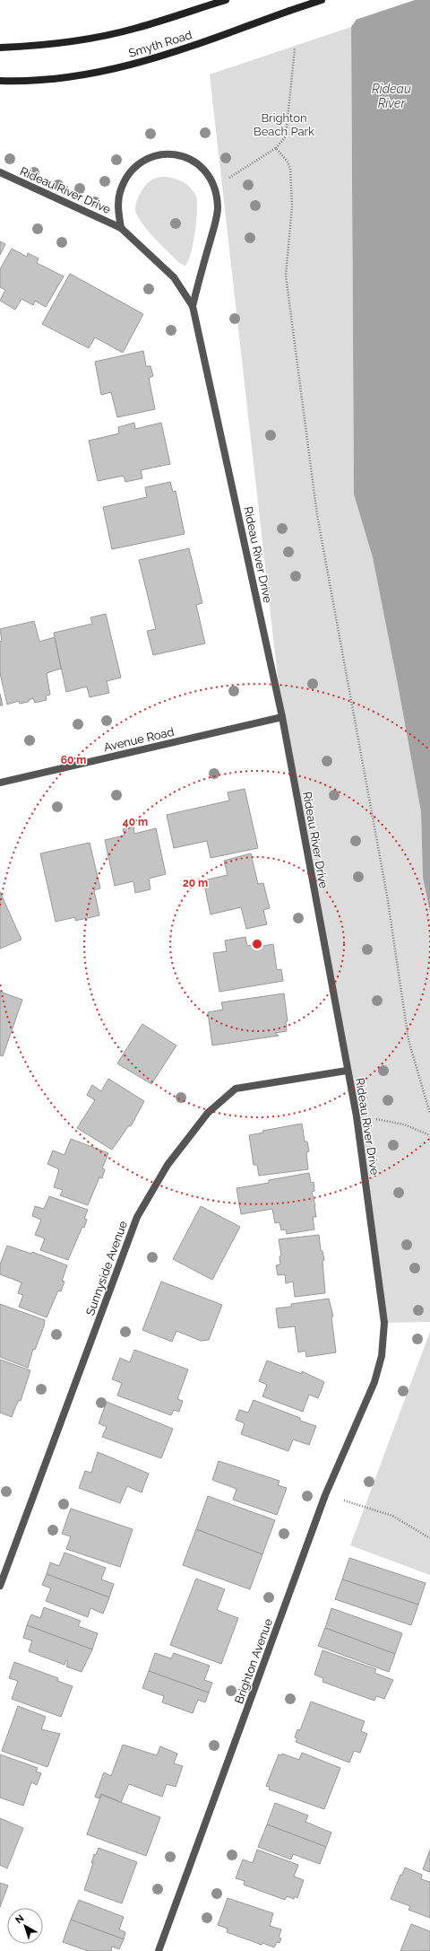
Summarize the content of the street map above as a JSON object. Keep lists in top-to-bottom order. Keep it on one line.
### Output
{"streets":{"main road":["Smyth Road"],"street":["Rideau River Drive","Avenue Road","Sunnyside Avenue","Brighton Avenue"]},"crossings":[["Rideau River Drive","Avenue Road"],["Rideau River Drive","Sunnyside Avenue"],["Rideau River Drive","Brighton Avenue"]],"water":["Rideau River"],"parks":["Brighton Beach Park"],"north":"top left","rings":["60 m","40 m","20 m"]}
